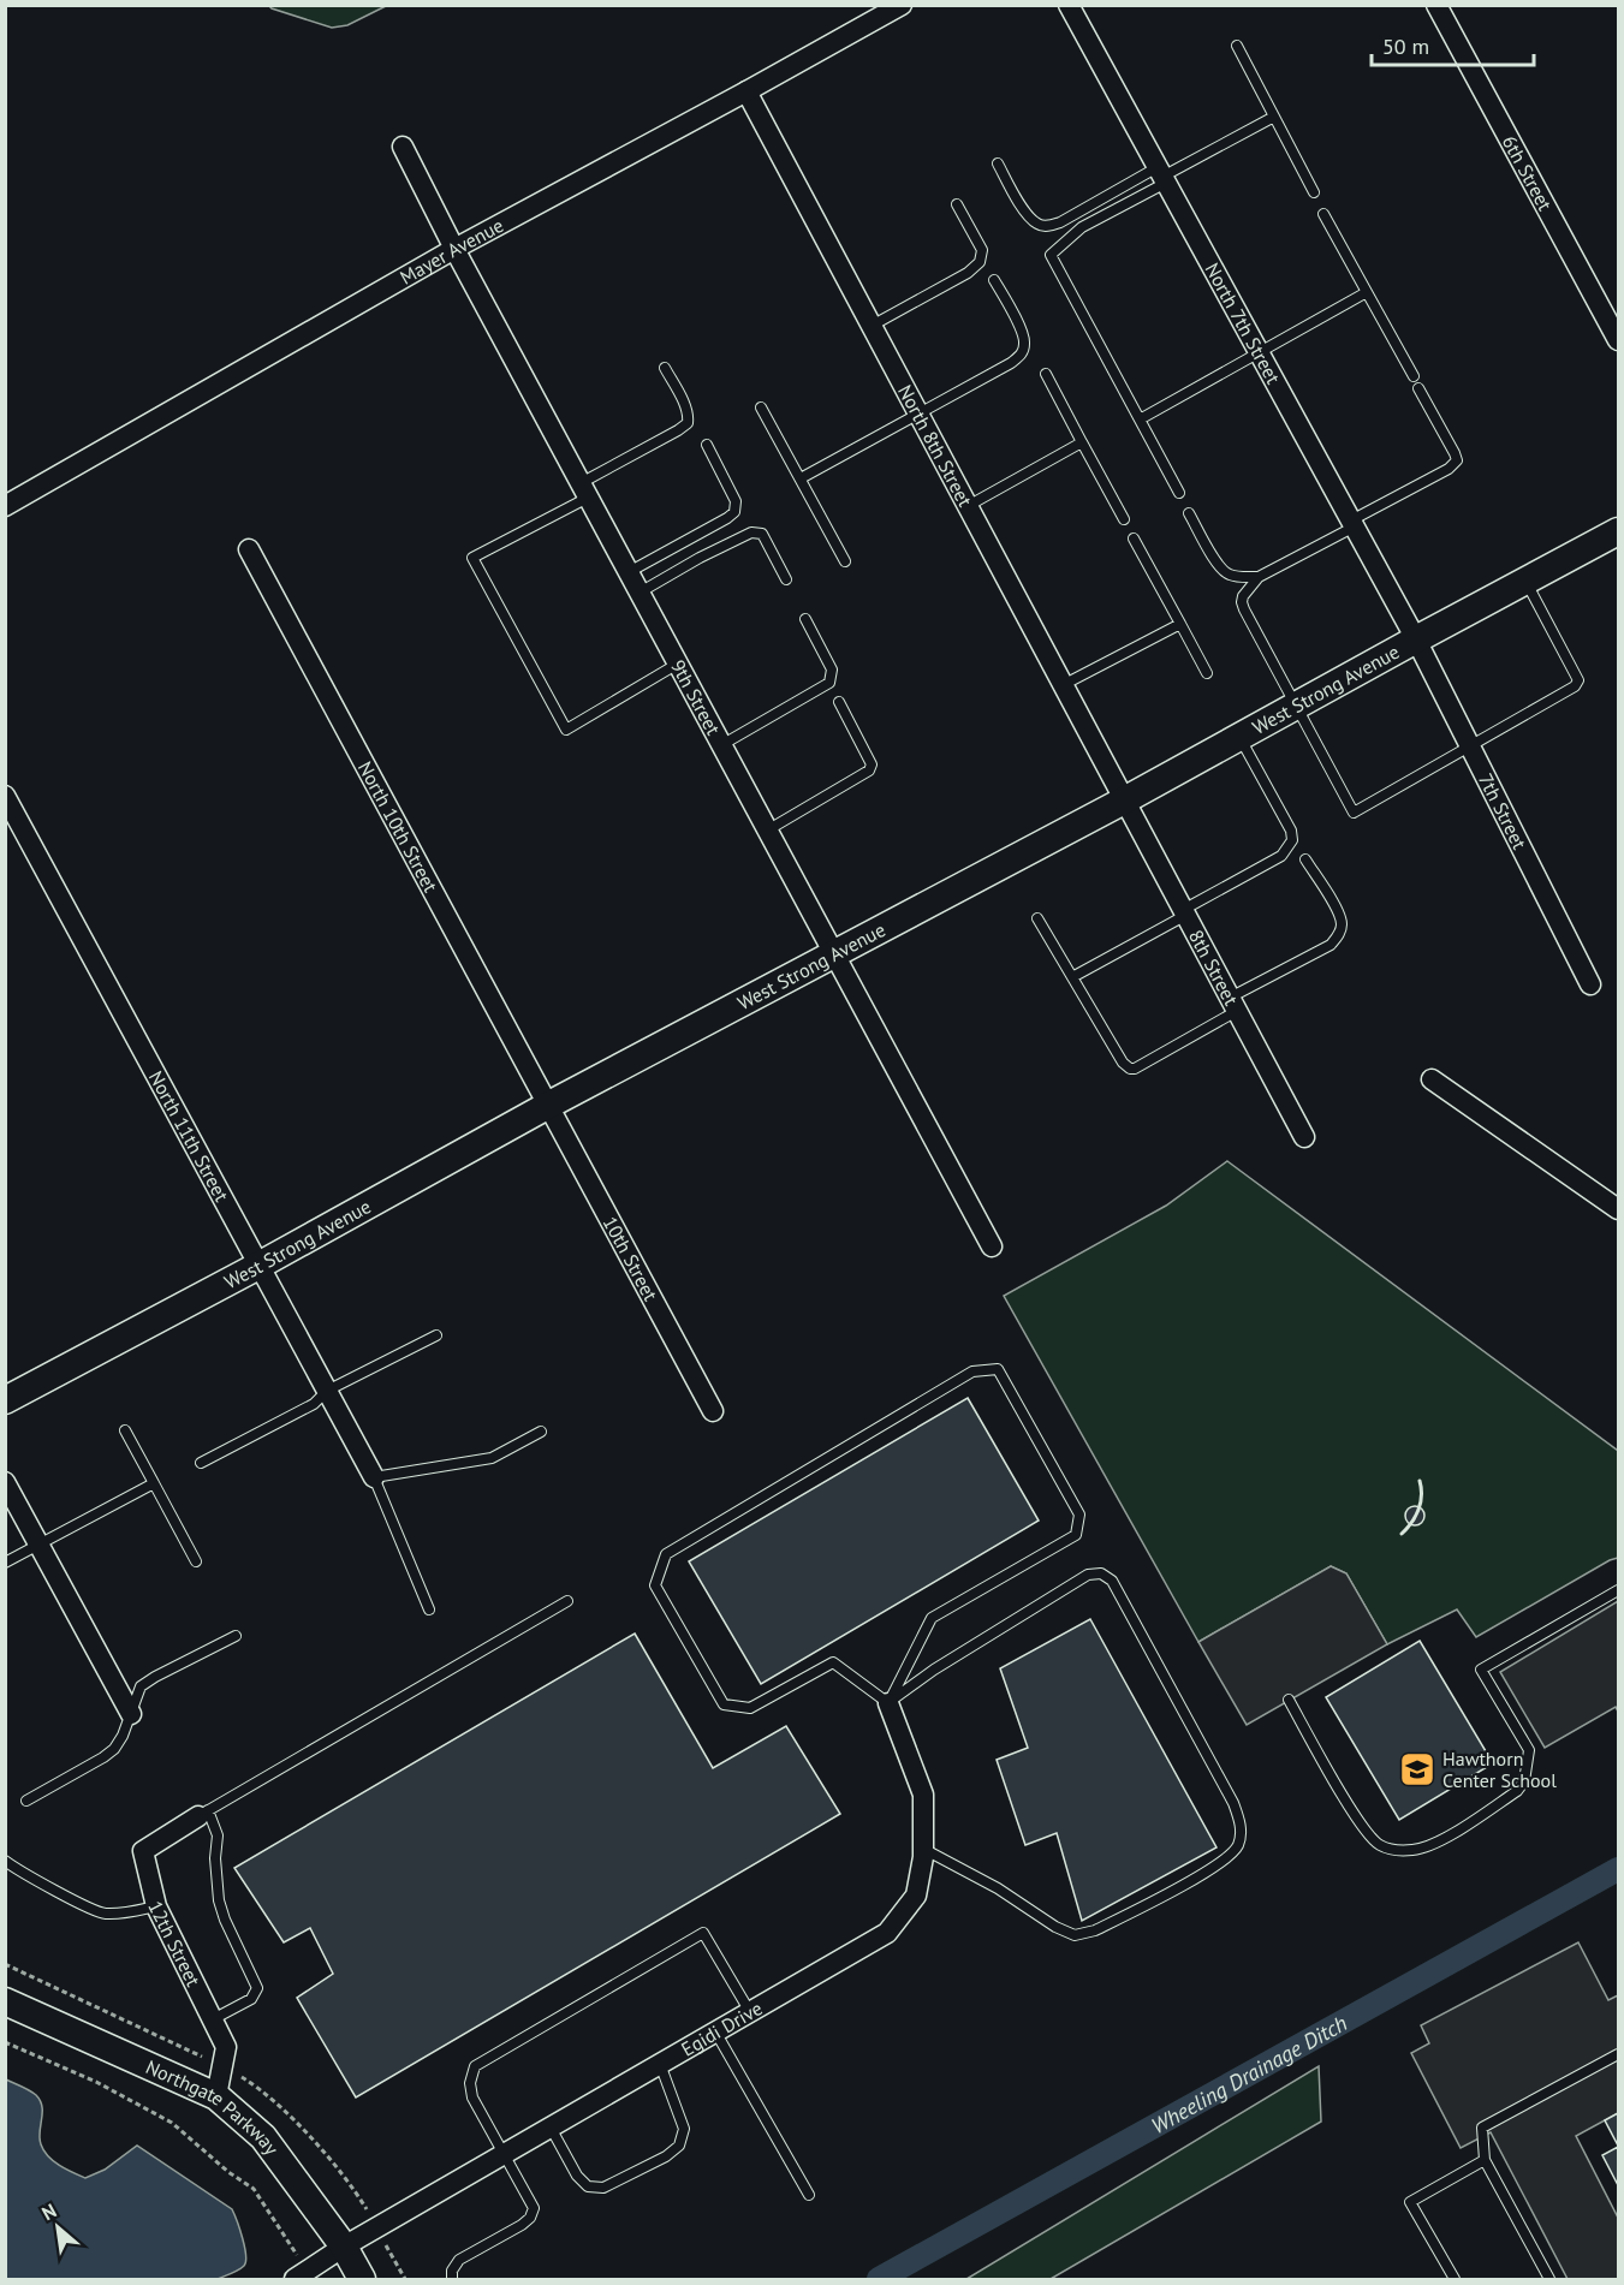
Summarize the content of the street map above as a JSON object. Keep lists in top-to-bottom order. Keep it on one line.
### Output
{"streets":{"street":["6th Street","Mayer Avenue","North 7th Street","North 8th Street","West Strong Avenue","9th Street","7th Street","North 10th Street","8th Street","North 11th Street","10th Street","12th Street","Egidi Drive","Northgate Parkway"]},"crossings":[["Mayer Avenue","North 8th Street"],["Mayer Avenue","9th Street"],["North 7th Street","West Strong Avenue"],["North 7th Street","7th Street"],["North 8th Street","West Strong Avenue"],["North 8th Street","8th Street"],["West Strong Avenue","9th Street"],["West Strong Avenue","7th Street"],["West Strong Avenue","North 10th Street"],["West Strong Avenue","8th Street"],["West Strong Avenue","North 11th Street"],["West Strong Avenue","10th Street"],["North 10th Street","10th Street"],["12th Street","Northgate Parkway"],["Egidi Drive","Northgate Parkway"]],"water":["Wheeling Drainage Ditch"],"places":{"school or university":["Hawthorn Center School"]},"scale_bar":"50 m","north":"top left"}
